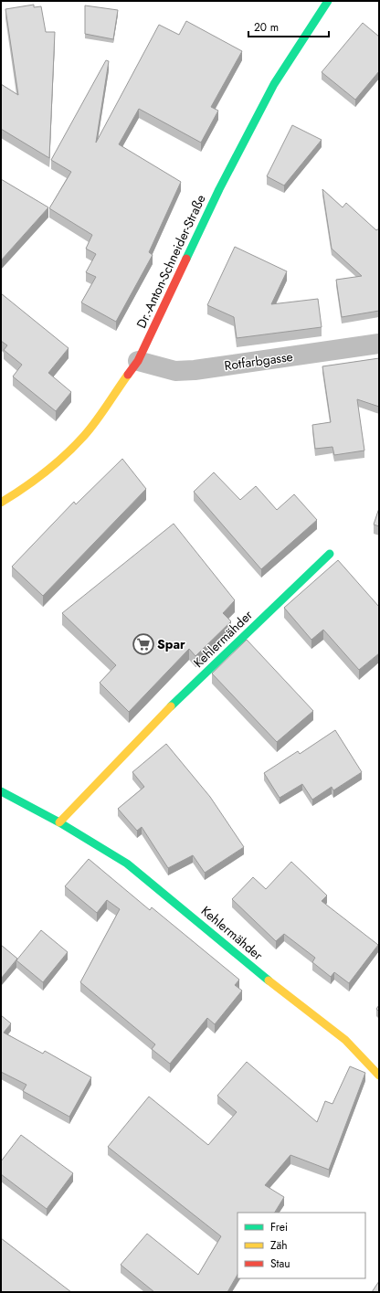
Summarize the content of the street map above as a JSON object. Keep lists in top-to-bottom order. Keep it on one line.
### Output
{"streets":{"street":["Dr.-Anton-Schneider-Straße","Rotfarbgasse","Kehlermähder"]},"crossings":[["Dr.-Anton-Schneider-Straße","Rotfarbgasse"]],"places":{"supermarket":["Spar"]},"legend":["Frei","Zäh","Stau"],"scale_bar":"20 m"}
